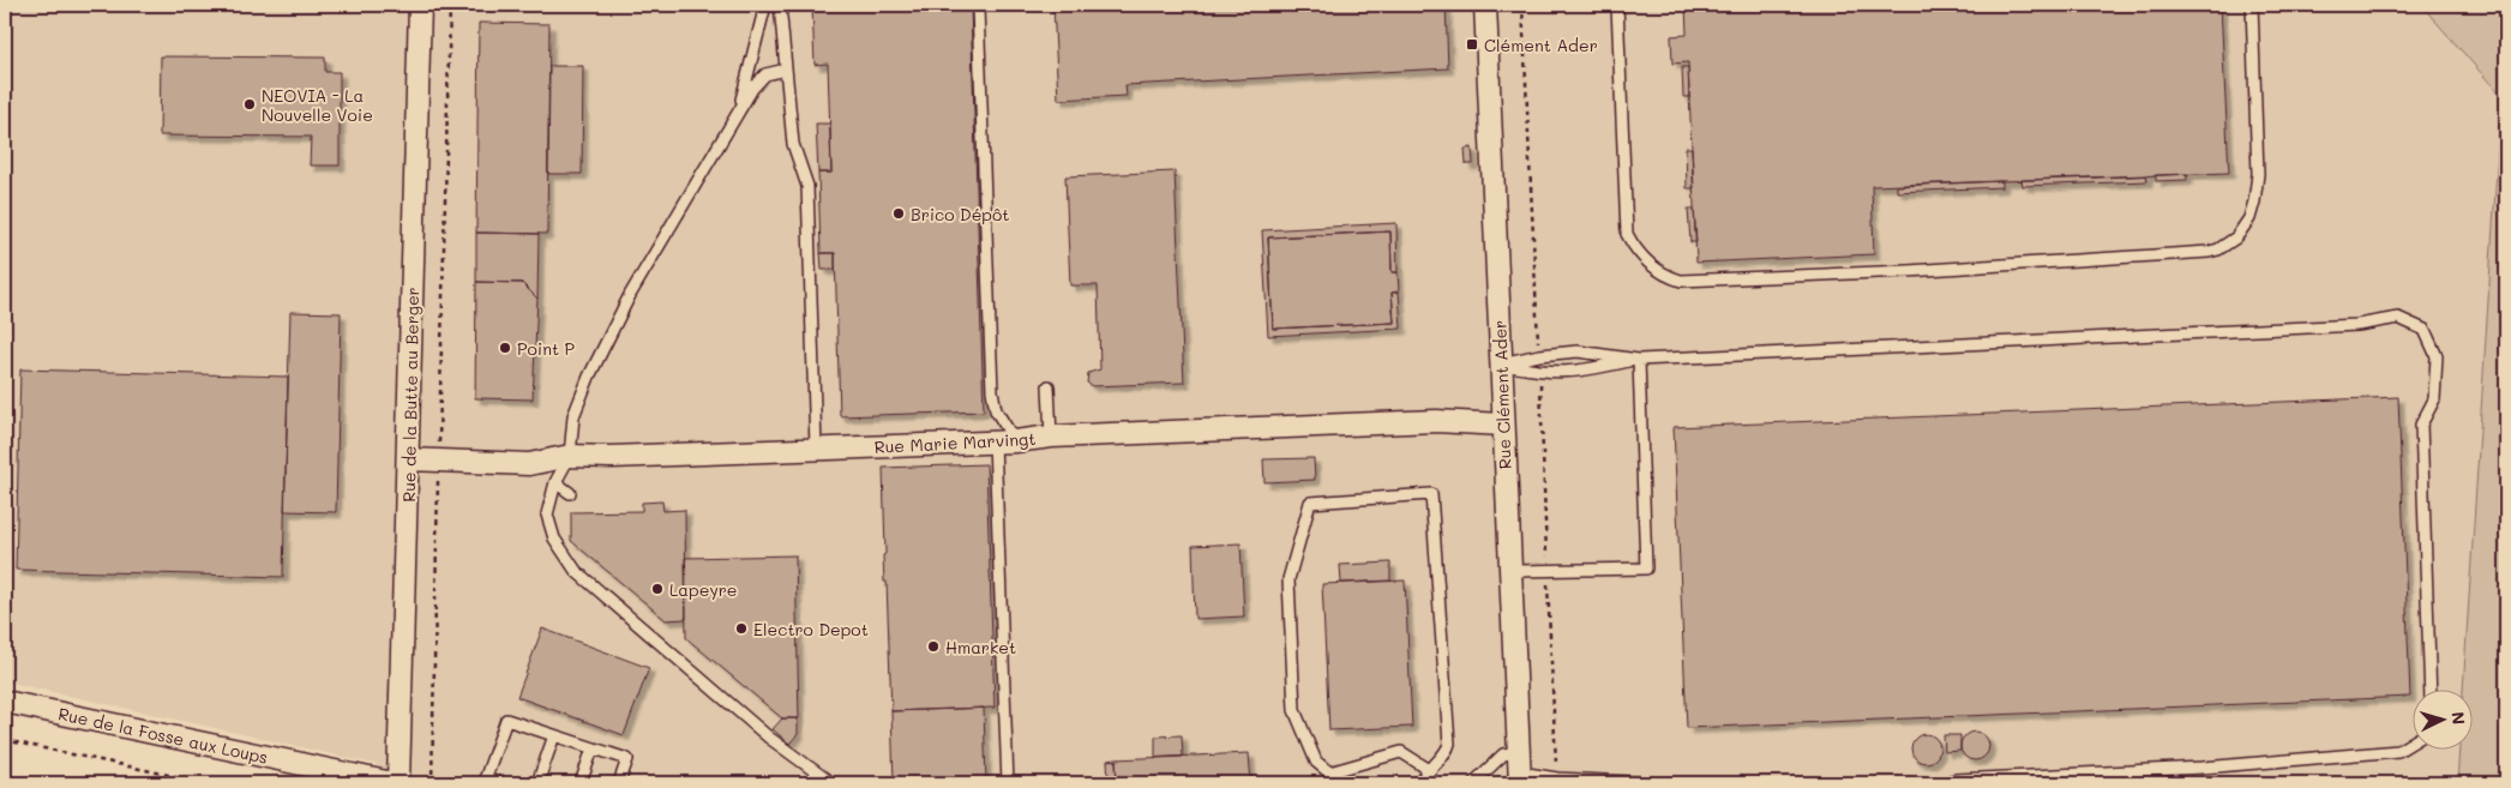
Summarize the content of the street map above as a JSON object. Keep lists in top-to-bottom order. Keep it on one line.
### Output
{"streets":{"street":["Rue de la Butte au Berger","Rue Clément Ader","Rue Marie Marvingt","Rue de la Fosse aux Loups"]},"crossings":[["Rue de la Butte au Berger","Rue Marie Marvingt"],["Rue Clément Ader","Rue Marie Marvingt"]],"places":{"transit":["Clément Ader"],"other":["NEOVIA - La Nouvelle Voie","Brico Dépôt","Point P","Lapeyre","Electro Depot","Hmarket"]},"north":"right"}
